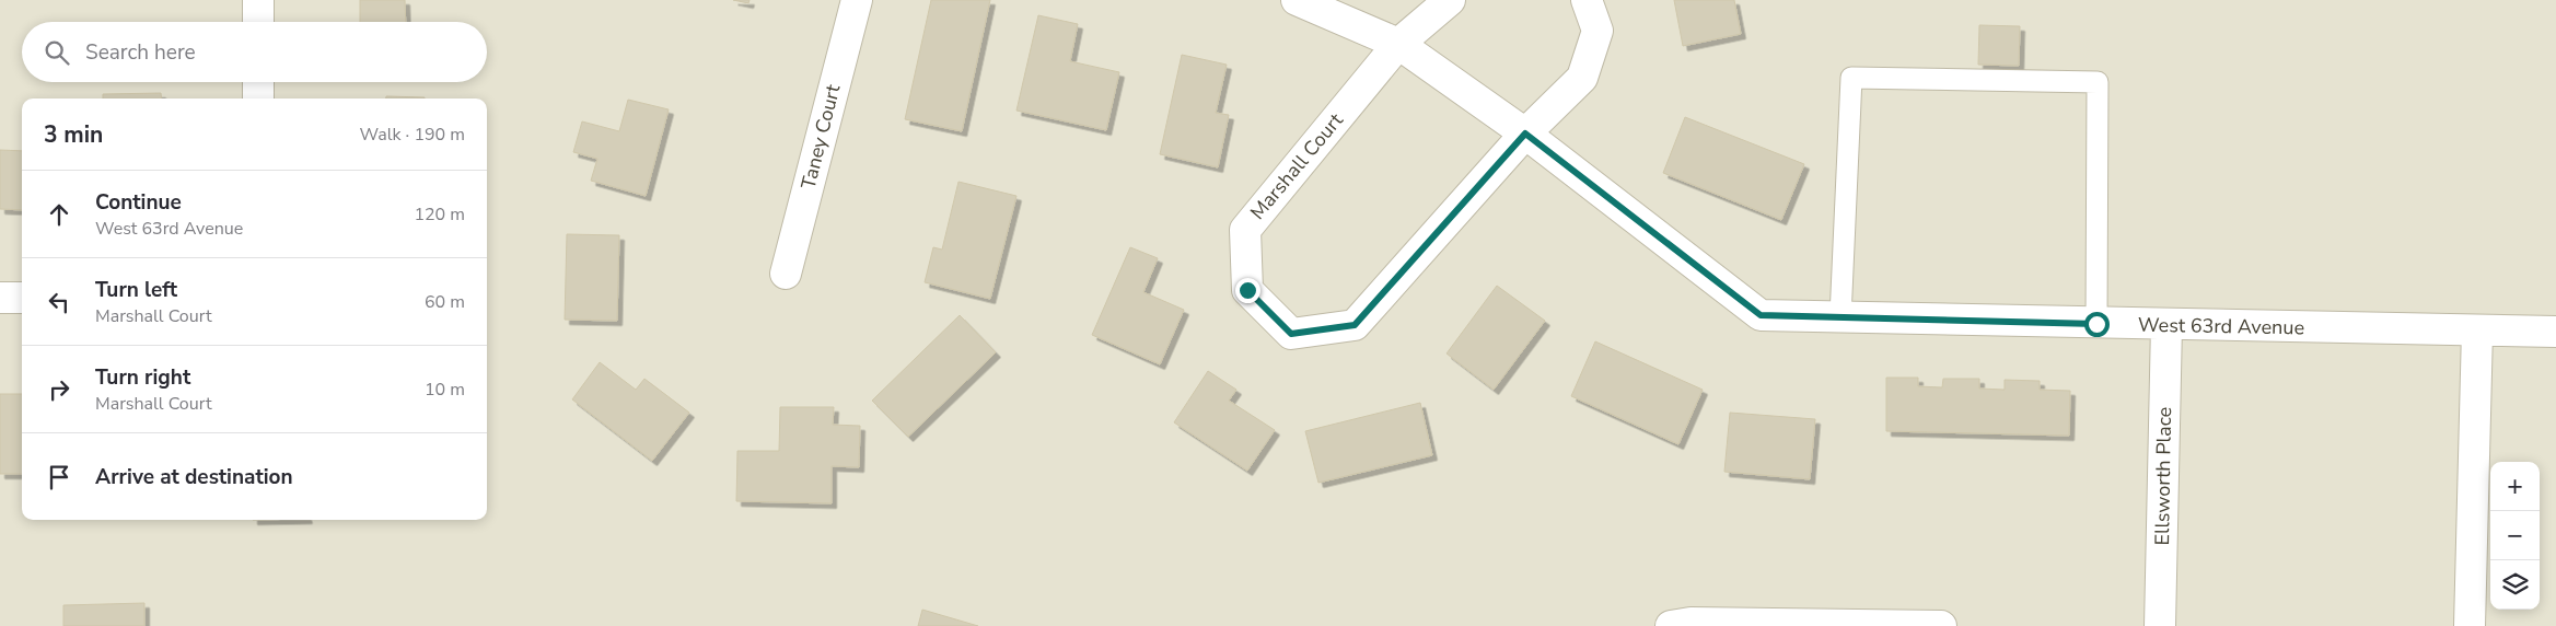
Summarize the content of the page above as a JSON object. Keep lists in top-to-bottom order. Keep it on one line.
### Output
{"streets":{"street":["Taney Court","Marshall Court","West 63rd Avenue","Ellsworth Place"]},"crossings":[["Marshall Court","West 63rd Avenue"],["West 63rd Avenue","Ellsworth Place"]],"page":{"search":"Search here","heading":["3 min","Walk · 190 m"],"list":[["Continue","West 63rd Avenue","120 m"],["Turn left","Marshall Court","60 m"],["Turn right","Marshall Court","10 m"],"Arrive at destination"],"map_buttons":["+","−"]}}
